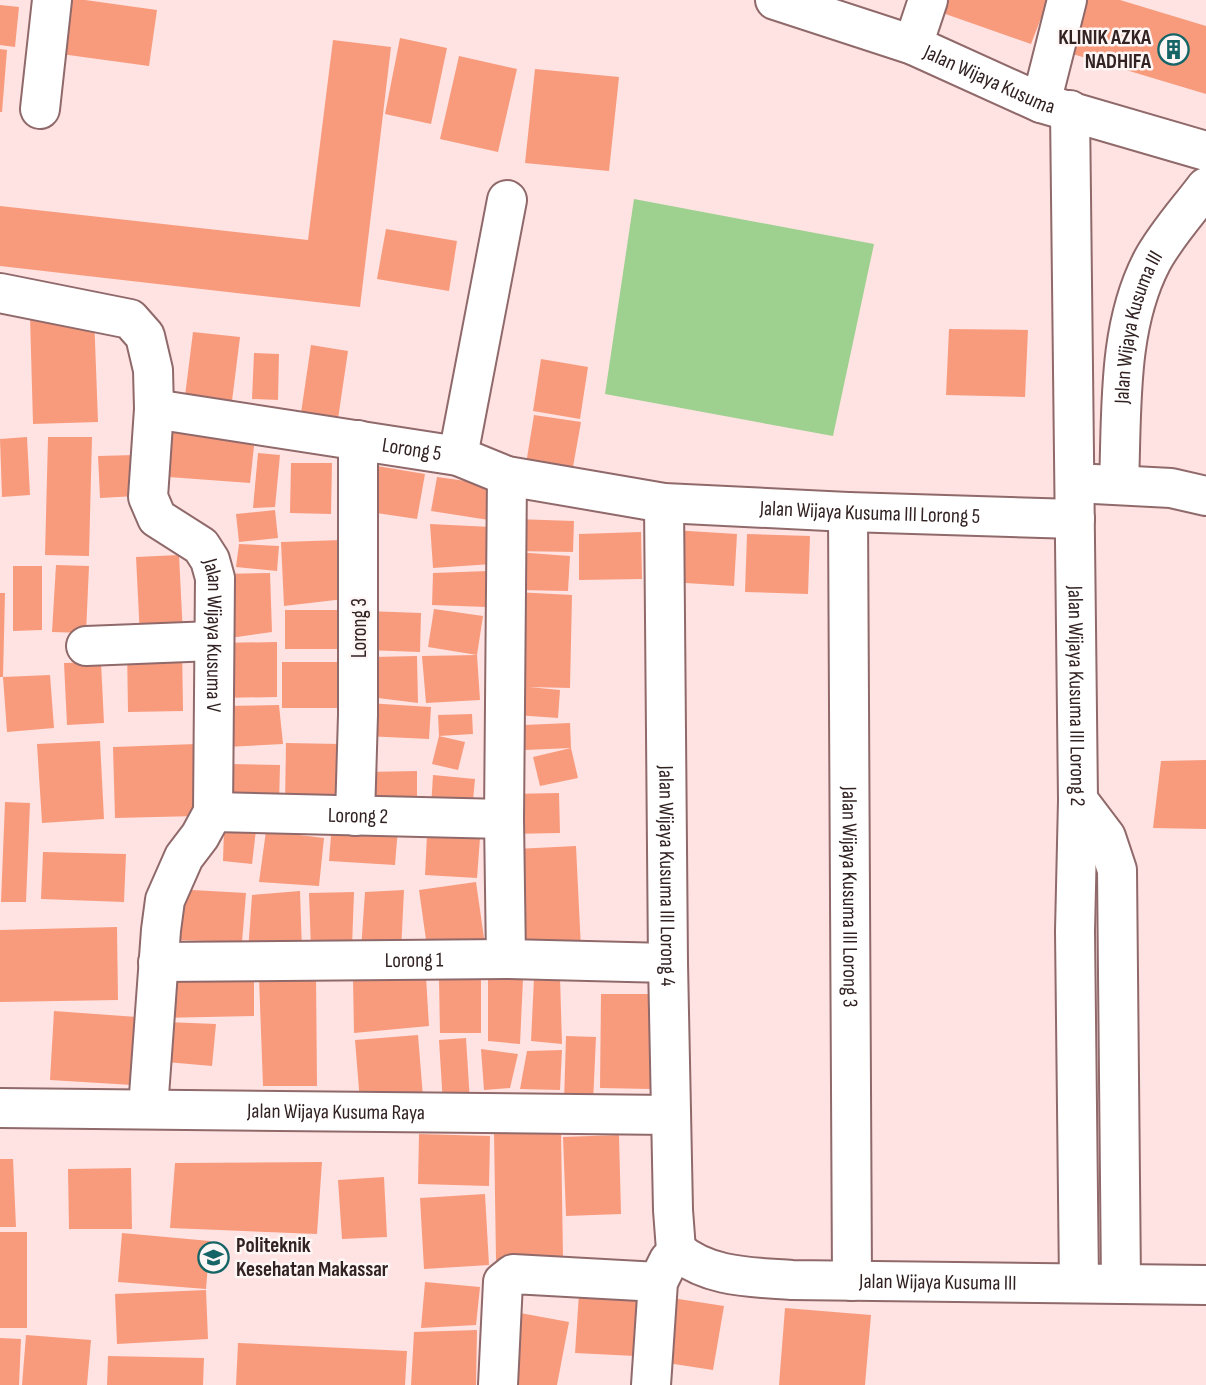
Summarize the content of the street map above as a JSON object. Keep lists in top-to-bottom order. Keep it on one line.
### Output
{"streets":{"street":["Jalan Wijaya Kusuma","Jalan Wijaya Kusuma III","Lorong 5","Jalan Wijaya Kusuma III Lorong 5","Lorong 3","Jalan Wijaya Kusuma V","Jalan Wijaya Kusuma III Lorong 2","Lorong 2","Jalan Wijaya Kusuma III Lorong 4","Jalan Wijaya Kusuma III Lorong 3","Lorong 1","Jalan Wijaya Kusuma Raya"]},"crossings":[["Jalan Wijaya Kusuma","Jalan Wijaya Kusuma III Lorong 2"],["Jalan Wijaya Kusuma III","Jalan Wijaya Kusuma III Lorong 2"],["Jalan Wijaya Kusuma III","Jalan Wijaya Kusuma III Lorong 4"],["Jalan Wijaya Kusuma III","Jalan Wijaya Kusuma III Lorong 3"],["Lorong 5","Jalan Wijaya Kusuma III Lorong 5"],["Lorong 5","Lorong 3"],["Lorong 5","Jalan Wijaya Kusuma V"],["Lorong 5","Jalan Wijaya Kusuma III Lorong 4"],["Jalan Wijaya Kusuma III Lorong 5","Jalan Wijaya Kusuma III Lorong 2"],["Jalan Wijaya Kusuma III Lorong 5","Jalan Wijaya Kusuma III Lorong 4"],["Jalan Wijaya Kusuma III Lorong 5","Jalan Wijaya Kusuma III Lorong 3"],["Lorong 3","Lorong 2"],["Jalan Wijaya Kusuma V","Lorong 2"],["Jalan Wijaya Kusuma III Lorong 4","Lorong 1"],["Jalan Wijaya Kusuma III Lorong 4","Jalan Wijaya Kusuma Raya"]],"places":{"building":["KLINIK AZKA NADHIFA"],"school or university":["Politeknik Kesehatan Makassar"]}}
